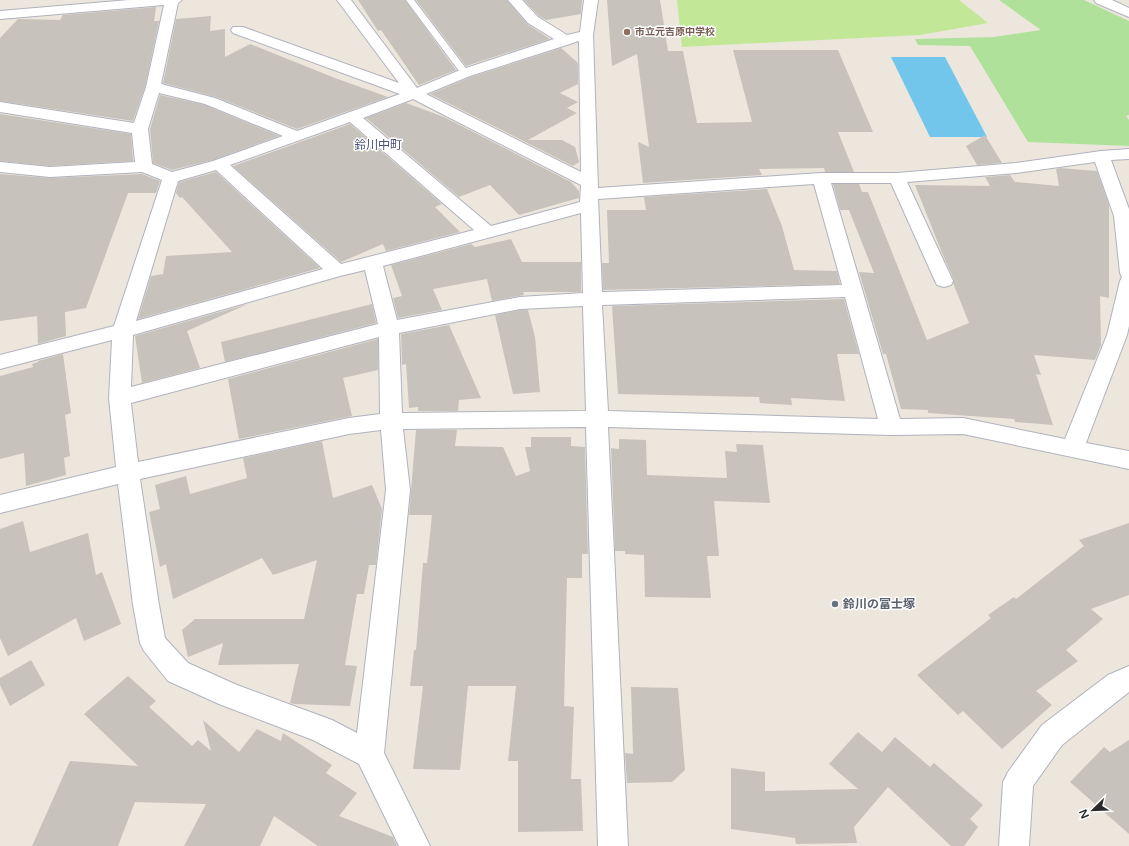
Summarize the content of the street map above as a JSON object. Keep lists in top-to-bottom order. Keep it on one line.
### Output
{"districts":["鈴川中町"],"places":["市立元吉原中学校","鈴川の富士塚"],"north":"bottom left"}
